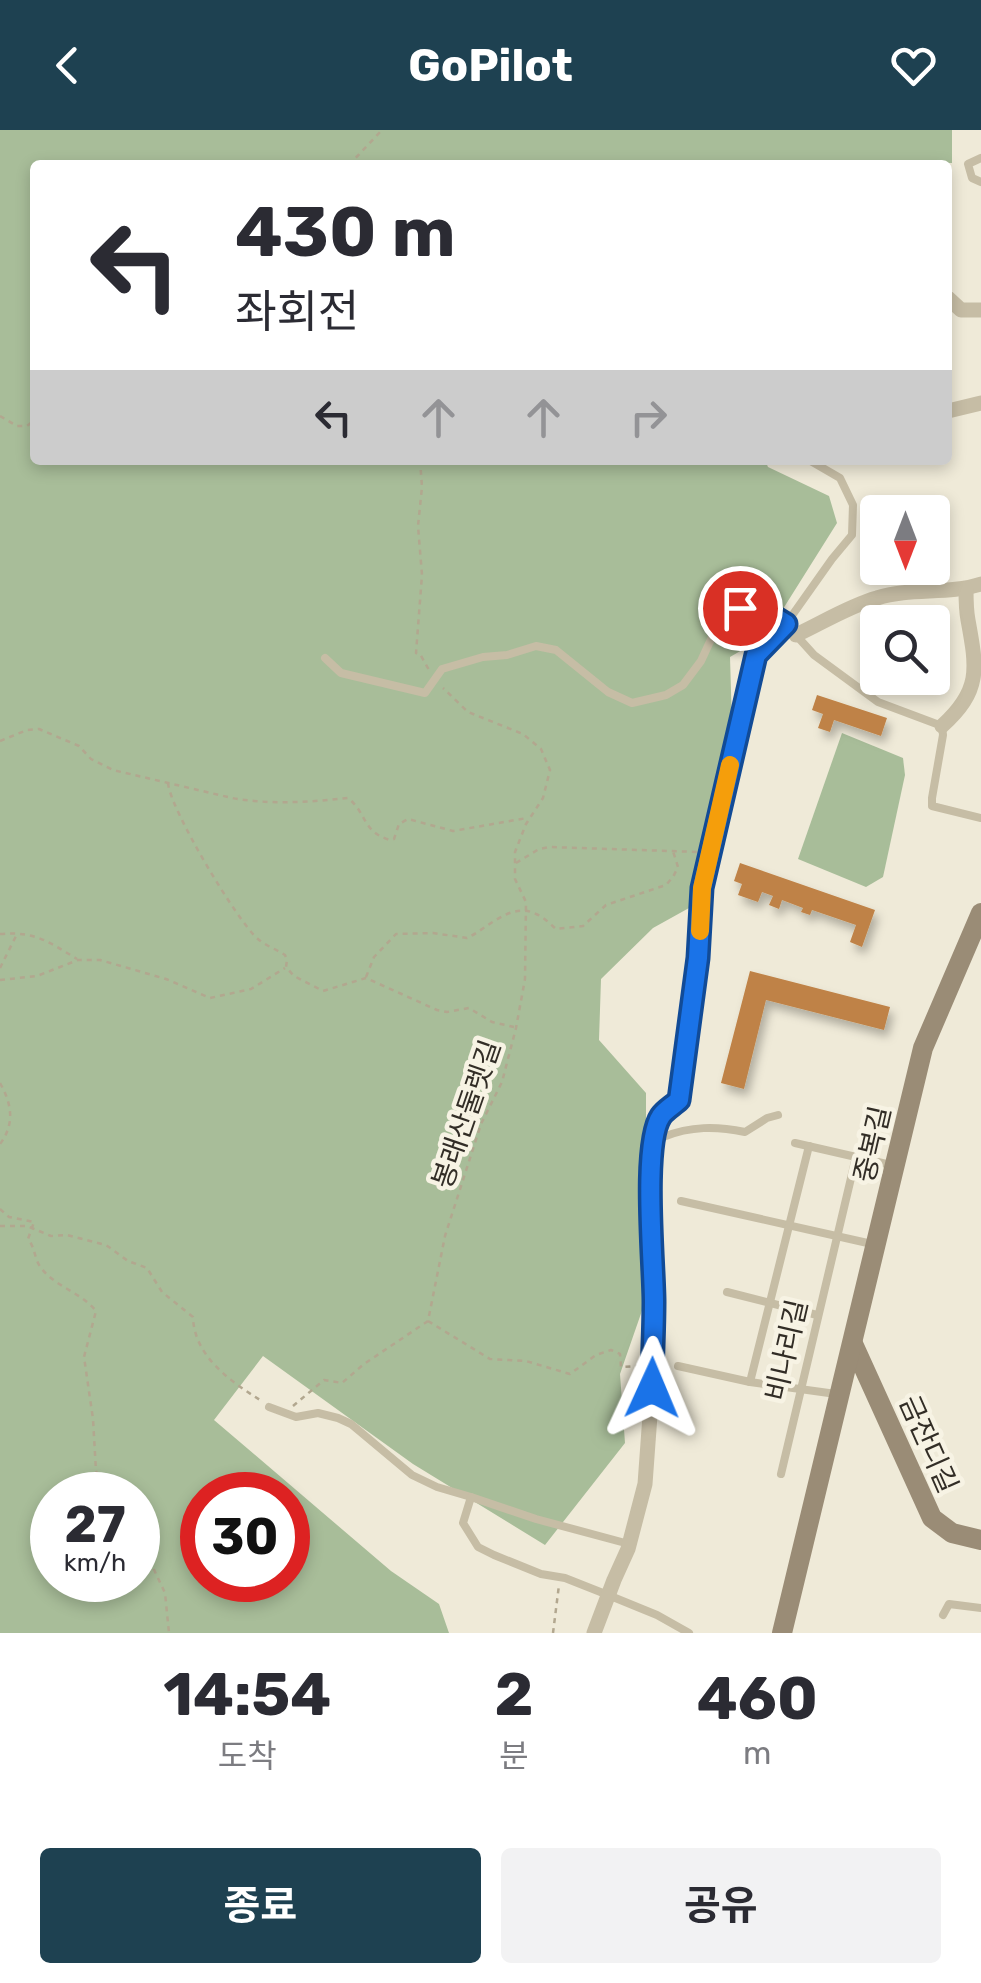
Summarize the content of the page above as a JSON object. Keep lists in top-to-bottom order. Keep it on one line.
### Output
{"streets":{"street":["중복길","금잔디길"],"lane":["비나리길"],"path":["봉래산둘렛길"]},"crossings":[["중복길","금잔디길"]],"north":"bottom","page":{"header":"GoPilot","turn":["430 m","좌회전"],"speed":"27 km/h","limit":"30","eta":["14:54","도착","2","분","460","m"],"buttons":["종료","공유"]}}
